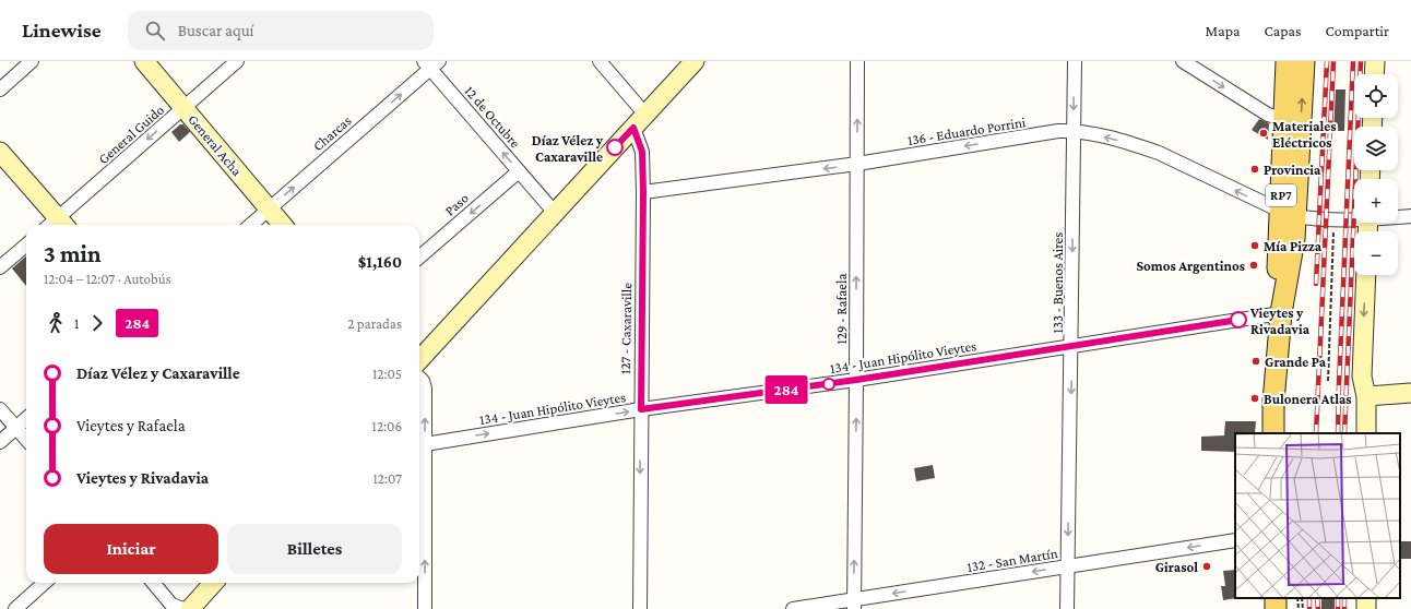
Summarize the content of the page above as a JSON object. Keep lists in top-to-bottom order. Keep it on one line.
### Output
{"streets":{"main road":["RP7"],"street":["12 de Octubre","136 - Eduardo Porrini","Charcas","General Guido","General Acha","Paso","133 - Buenos Aires","129 - Rafaela","127 - Caxaraville","134 - Juan Hipólito Vieytes","132 - San Martín"]},"crossings":[["12 de Octubre","Charcas"],["12 de Octubre","Paso"],["136 - Eduardo Porrini","RP7"],["136 - Eduardo Porrini","133 - Buenos Aires"],["136 - Eduardo Porrini","129 - Rafaela"],["136 - Eduardo Porrini","127 - Caxaraville"],["Charcas","General Acha"],["General Guido","General Acha"],["RP7","134 - Juan Hipólito Vieytes"],["133 - Buenos Aires","134 - Juan Hipólito Vieytes"],["133 - Buenos Aires","132 - San Martín"],["129 - Rafaela","134 - Juan Hipólito Vieytes"],["129 - Rafaela","132 - San Martín"],["127 - Caxaraville","134 - Juan Hipólito Vieytes"]],"one_way":["12 de Octubre","136 - Eduardo Porrini","Charcas","General Guido","133 - Buenos Aires","129 - Rafaela","127 - Caxaraville","132 - San Martín"],"places":["Materiales Eléctricos","Díaz Vélez y Caxaraville","Provincia","Mía Pizza","Somos Argentinos","Vieytes y Rivadavia","Grande Pa","Bulonera Atlas","Girasol"],"lines":["bus line 284"],"page":{"header":"Linewise","search":"Buscar aquí","nav":["Mapa","Capas","Compartir"],"on_map":"284","map_buttons":["+","−"],"heading":["3 min","12:04 – 12:07 · Autobús","$1,160"],"legs":["1","284","2 paradas"],"list":[{"name":"Díaz Vélez y Caxaraville","value":"12:05"},{"name":"Vieytes y Rafaela","value":"12:06"},{"name":"Vieytes y Rivadavia","value":"12:07"}],"buttons":["Iniciar","Billetes"]}}
